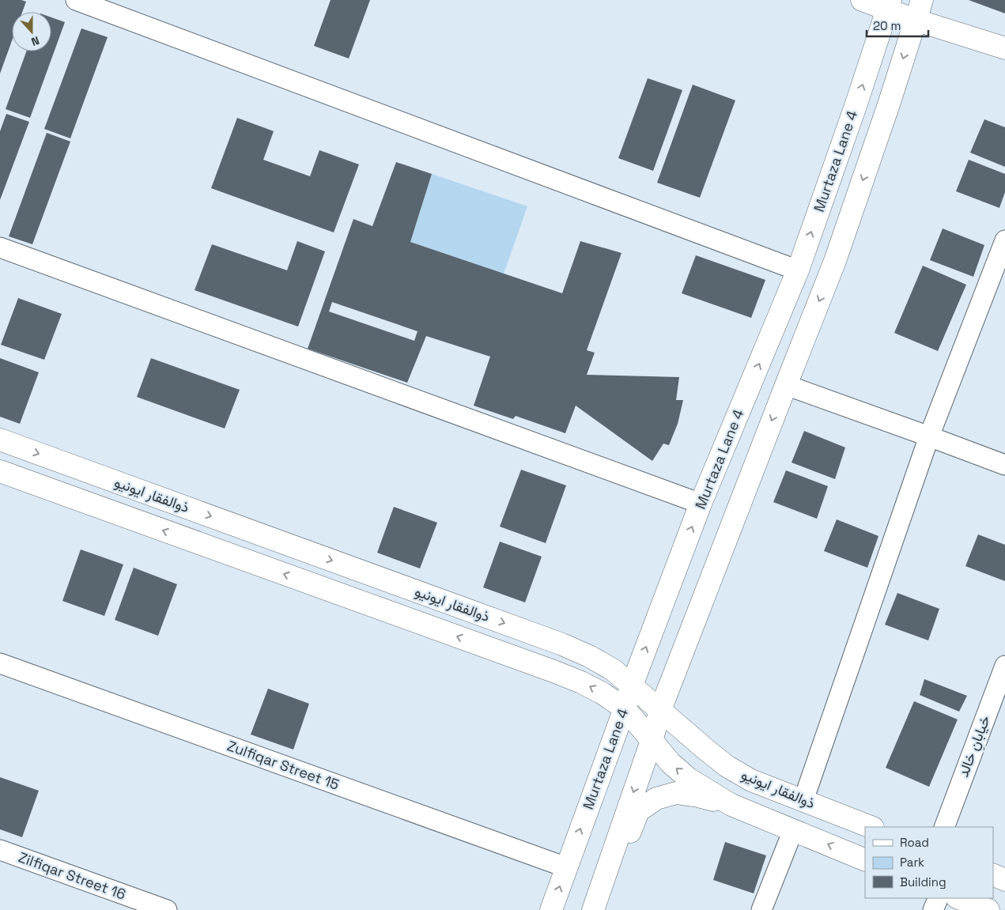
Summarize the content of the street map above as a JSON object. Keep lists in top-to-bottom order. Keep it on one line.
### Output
{"streets":{"street":["Murtaza Lane 4","ذوالفقار ایونیو","خیابانِ خالد","Zulfiqar Street 15","Zilfiqar Street 16"]},"crossings":[["Murtaza Lane 4","ذوالفقار ایونیو"],["Murtaza Lane 4","Zulfiqar Street 15"]],"legend":["Road","Park","Building"],"scale_bar":"20 m","north":"bottom"}
